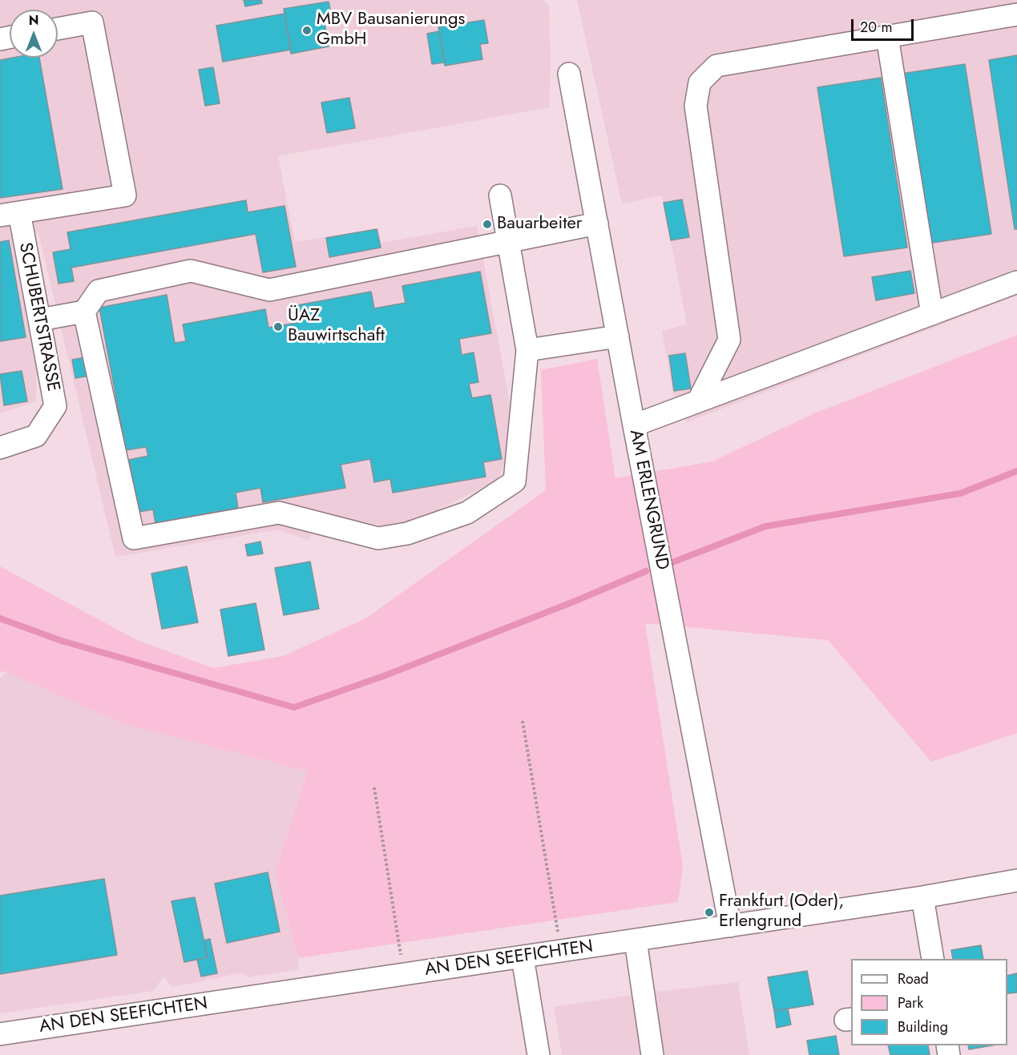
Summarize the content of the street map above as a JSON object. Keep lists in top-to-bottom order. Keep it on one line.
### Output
{"streets":{"street":["SCHUBERTSTRASSE","AM ERLENGRUND","AN DEN SEEFICHTEN"]},"crossings":[["AM ERLENGRUND","AN DEN SEEFICHTEN"]],"places":["MBV Bausanierungs GmbH","Bauarbeiter","ÜAZ Bauwirtschaft","Frankfurt (Oder), Erlengrund"],"legend":["Road","Park","Building"],"scale_bar":"20 m","north":"top"}
